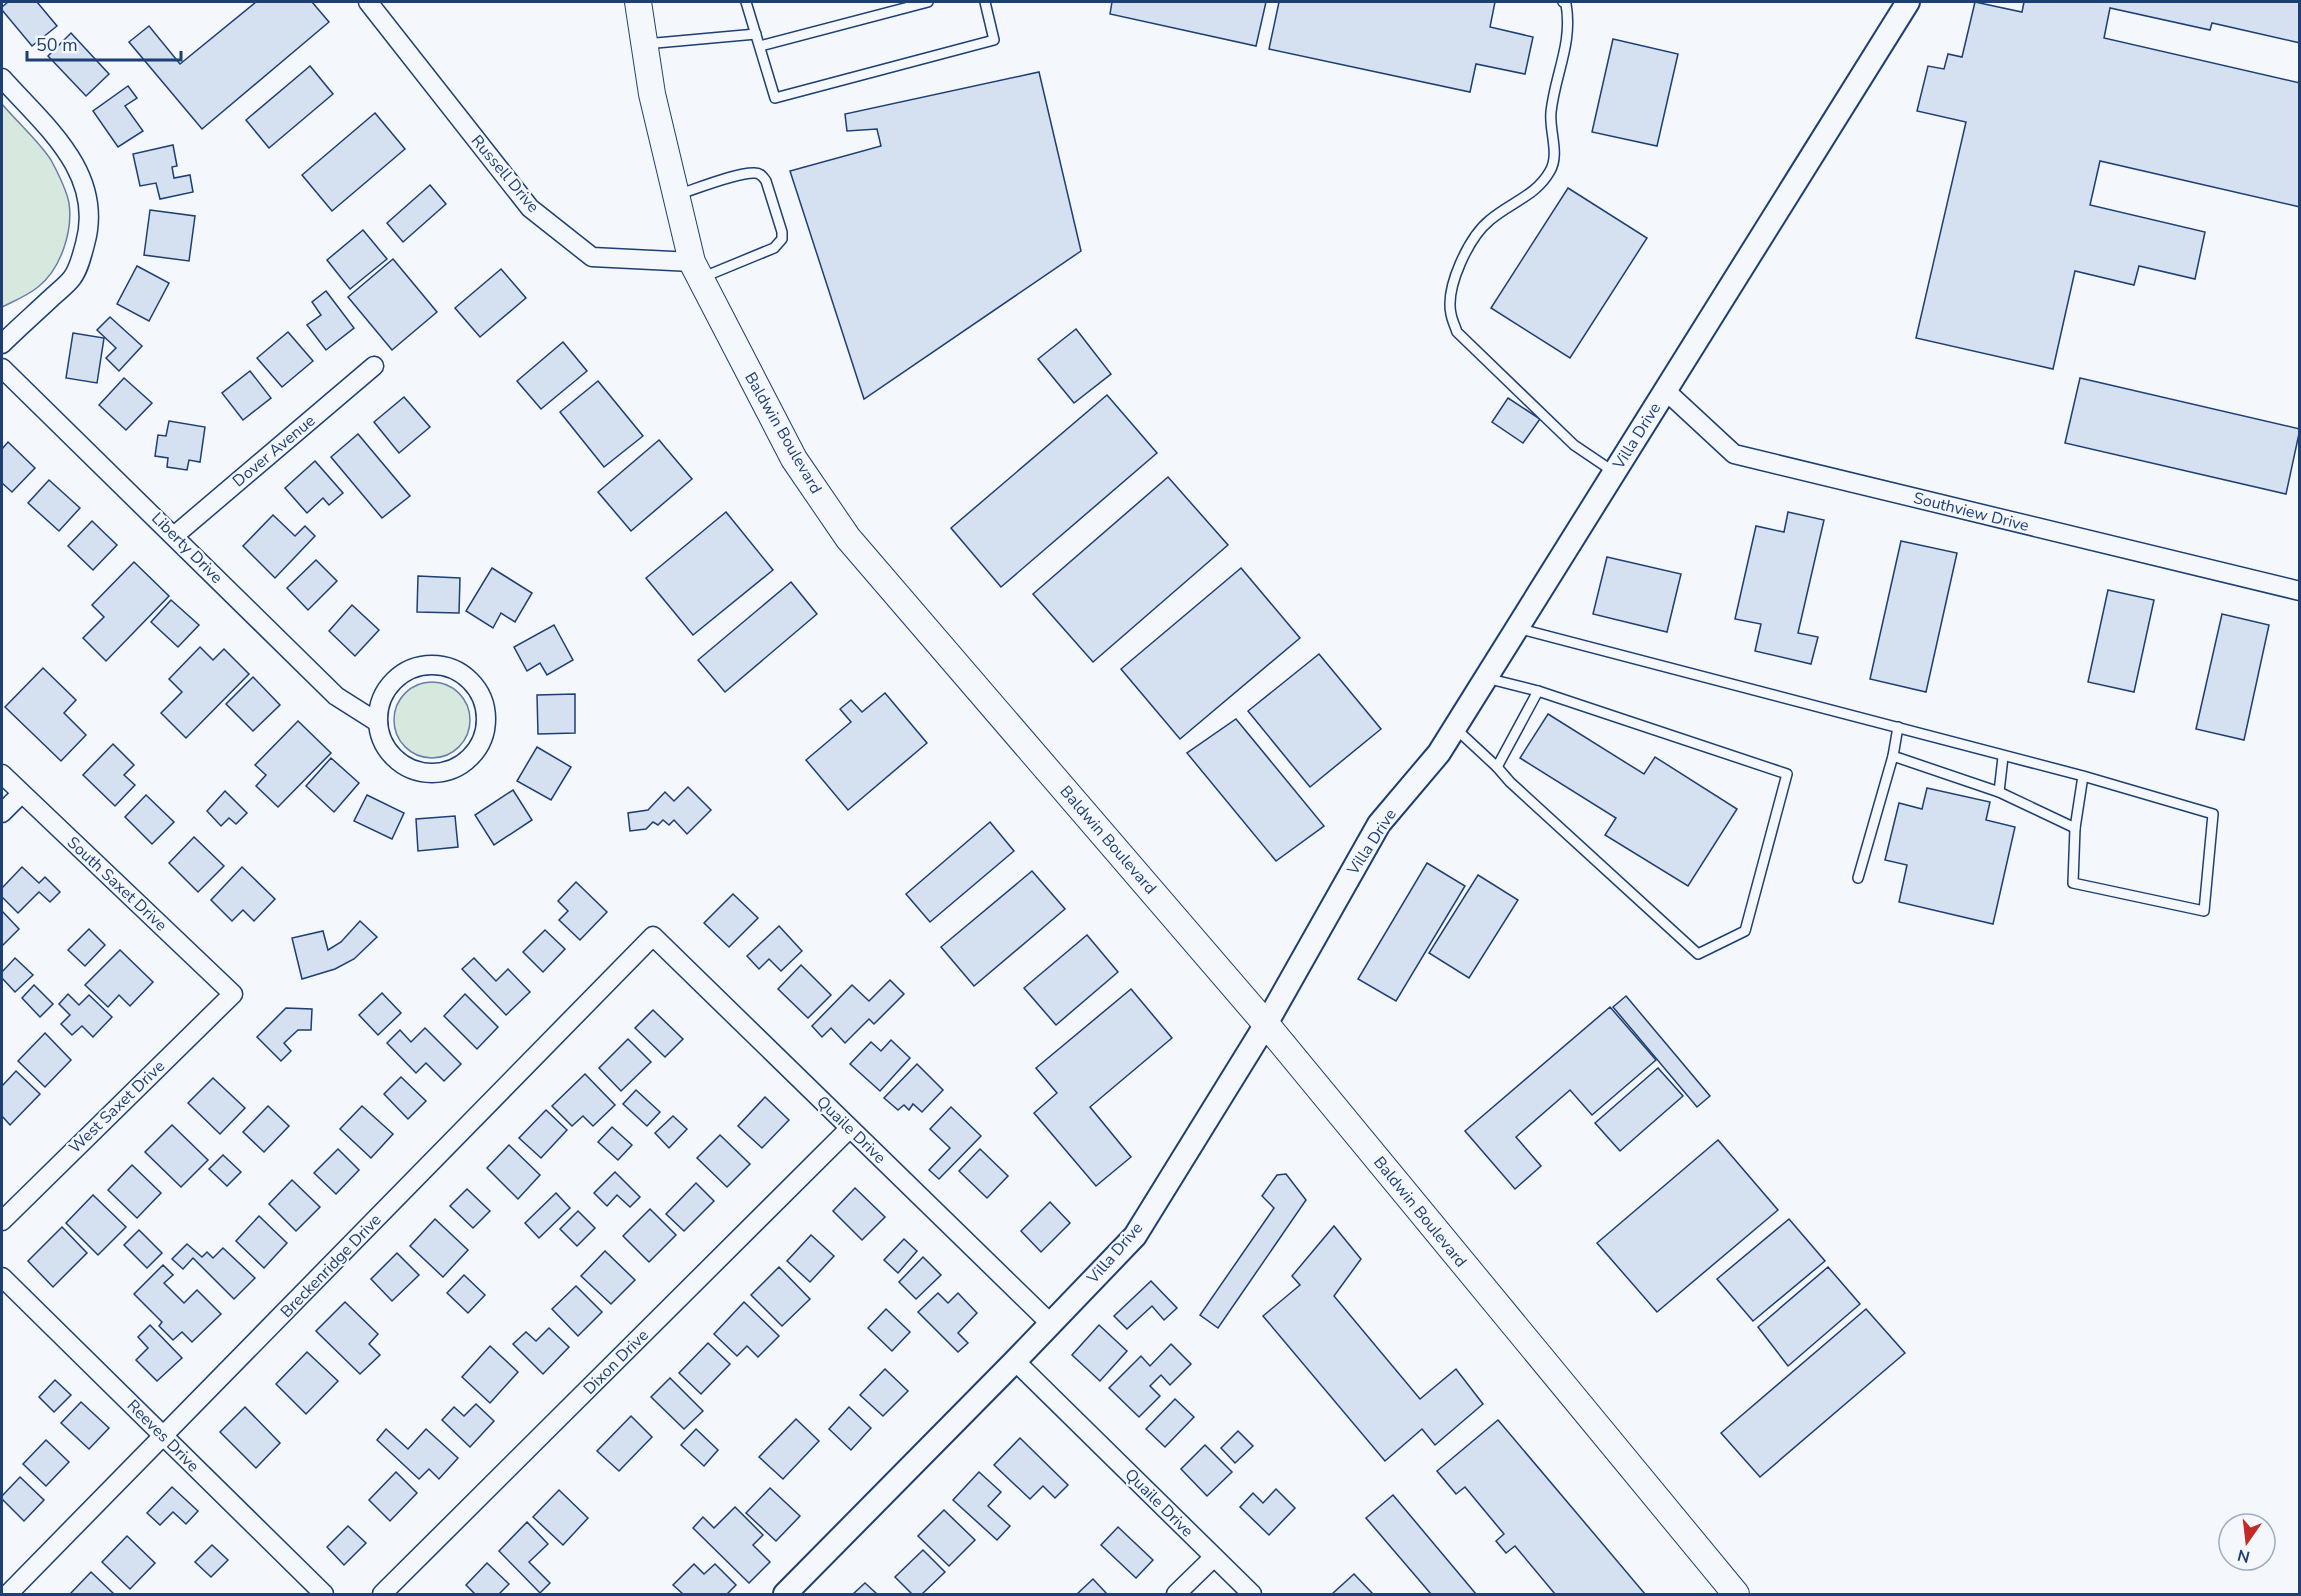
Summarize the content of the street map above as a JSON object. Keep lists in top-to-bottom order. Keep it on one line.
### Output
{"streets":{"main road":["Baldwin Boulevard"],"street":["Russell Drive","Villa Drive","Dover Avenue","Southview Drive","Liberty Drive","South Saxet Drive","West Saxet Drive","Quaile Drive","Breckenridge Drive","Dixon Drive","Reeves Drive"]},"crossings":[["Russell Drive","Baldwin Boulevard"],["Baldwin Boulevard","Villa Drive"],["Villa Drive","Southview Drive"],["Villa Drive","Quaile Drive"],["Dover Avenue","Liberty Drive"],["South Saxet Drive","West Saxet Drive"],["Quaile Drive","Breckenridge Drive"],["Quaile Drive","Dixon Drive"],["Breckenridge Drive","Reeves Drive"]],"scale_bar":"50 m","north":"bottom"}
